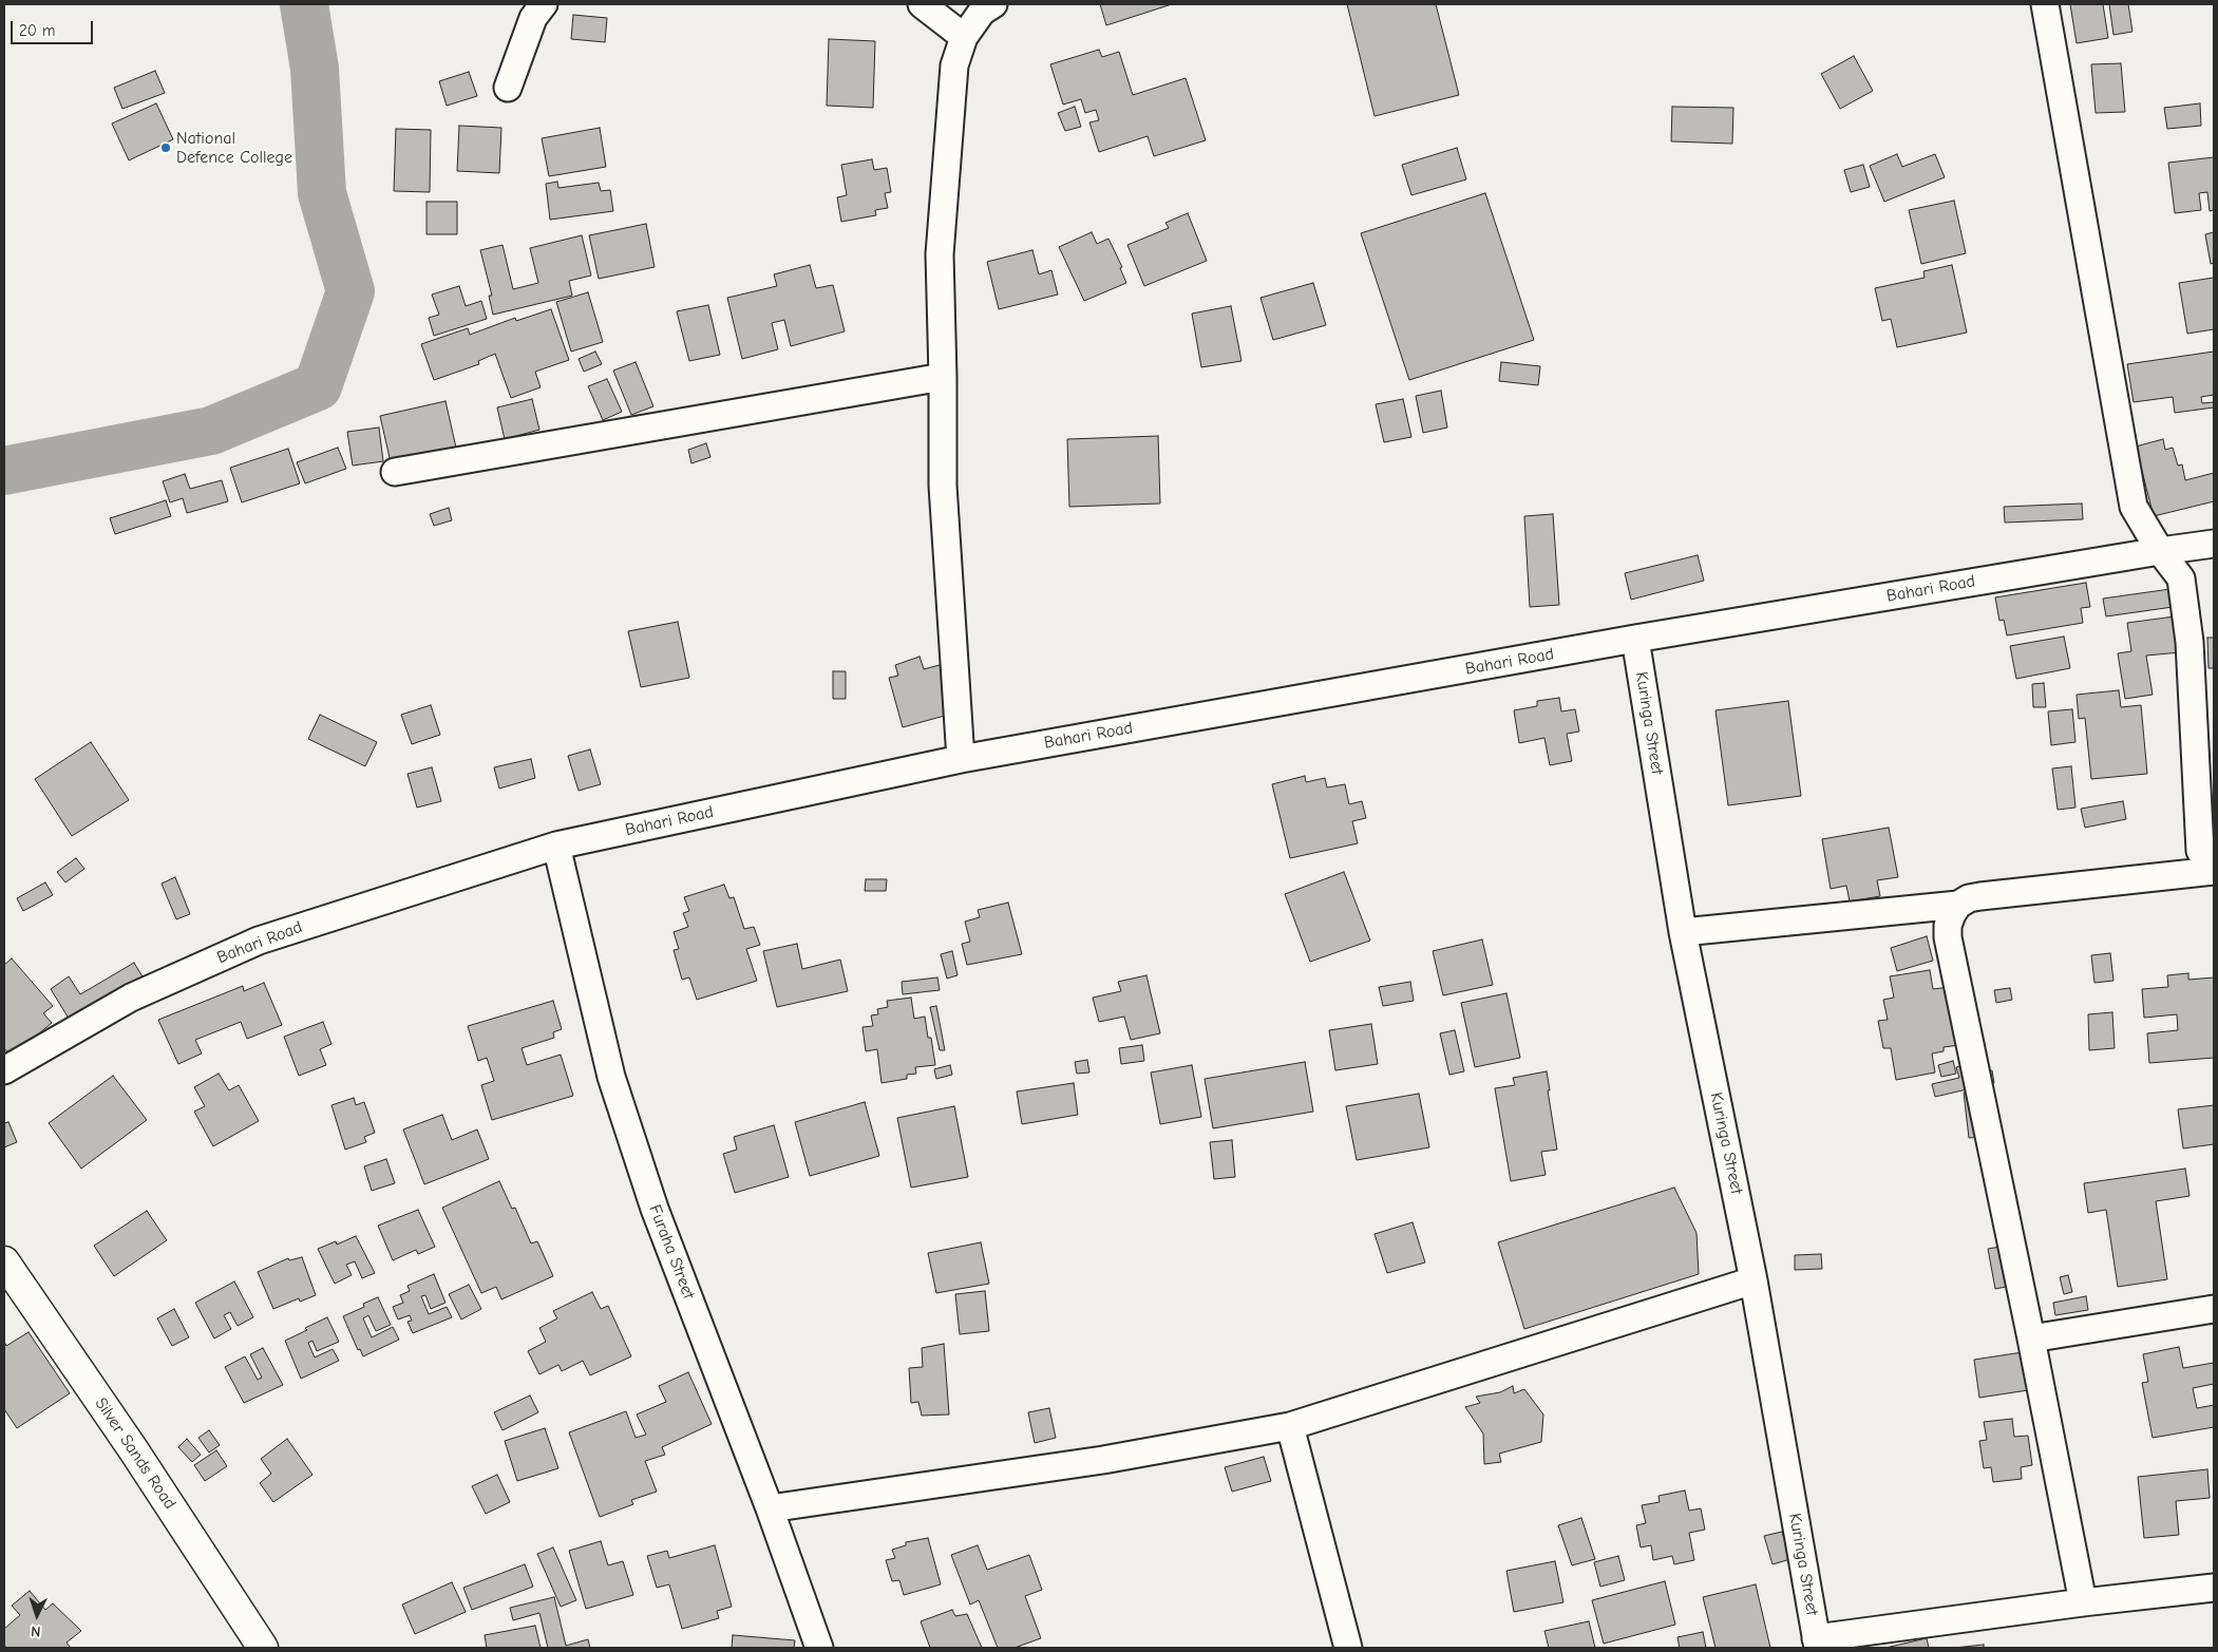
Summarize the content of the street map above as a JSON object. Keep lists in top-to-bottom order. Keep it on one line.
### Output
{"streets":{"street":["Bahari Road","Kuringa Street","Furaha Street","Silver Sands Road"]},"crossings":[["Bahari Road","Kuringa Street"],["Bahari Road","Furaha Street"]],"places":["National Defence College"],"scale_bar":"20 m","north":"bottom"}
